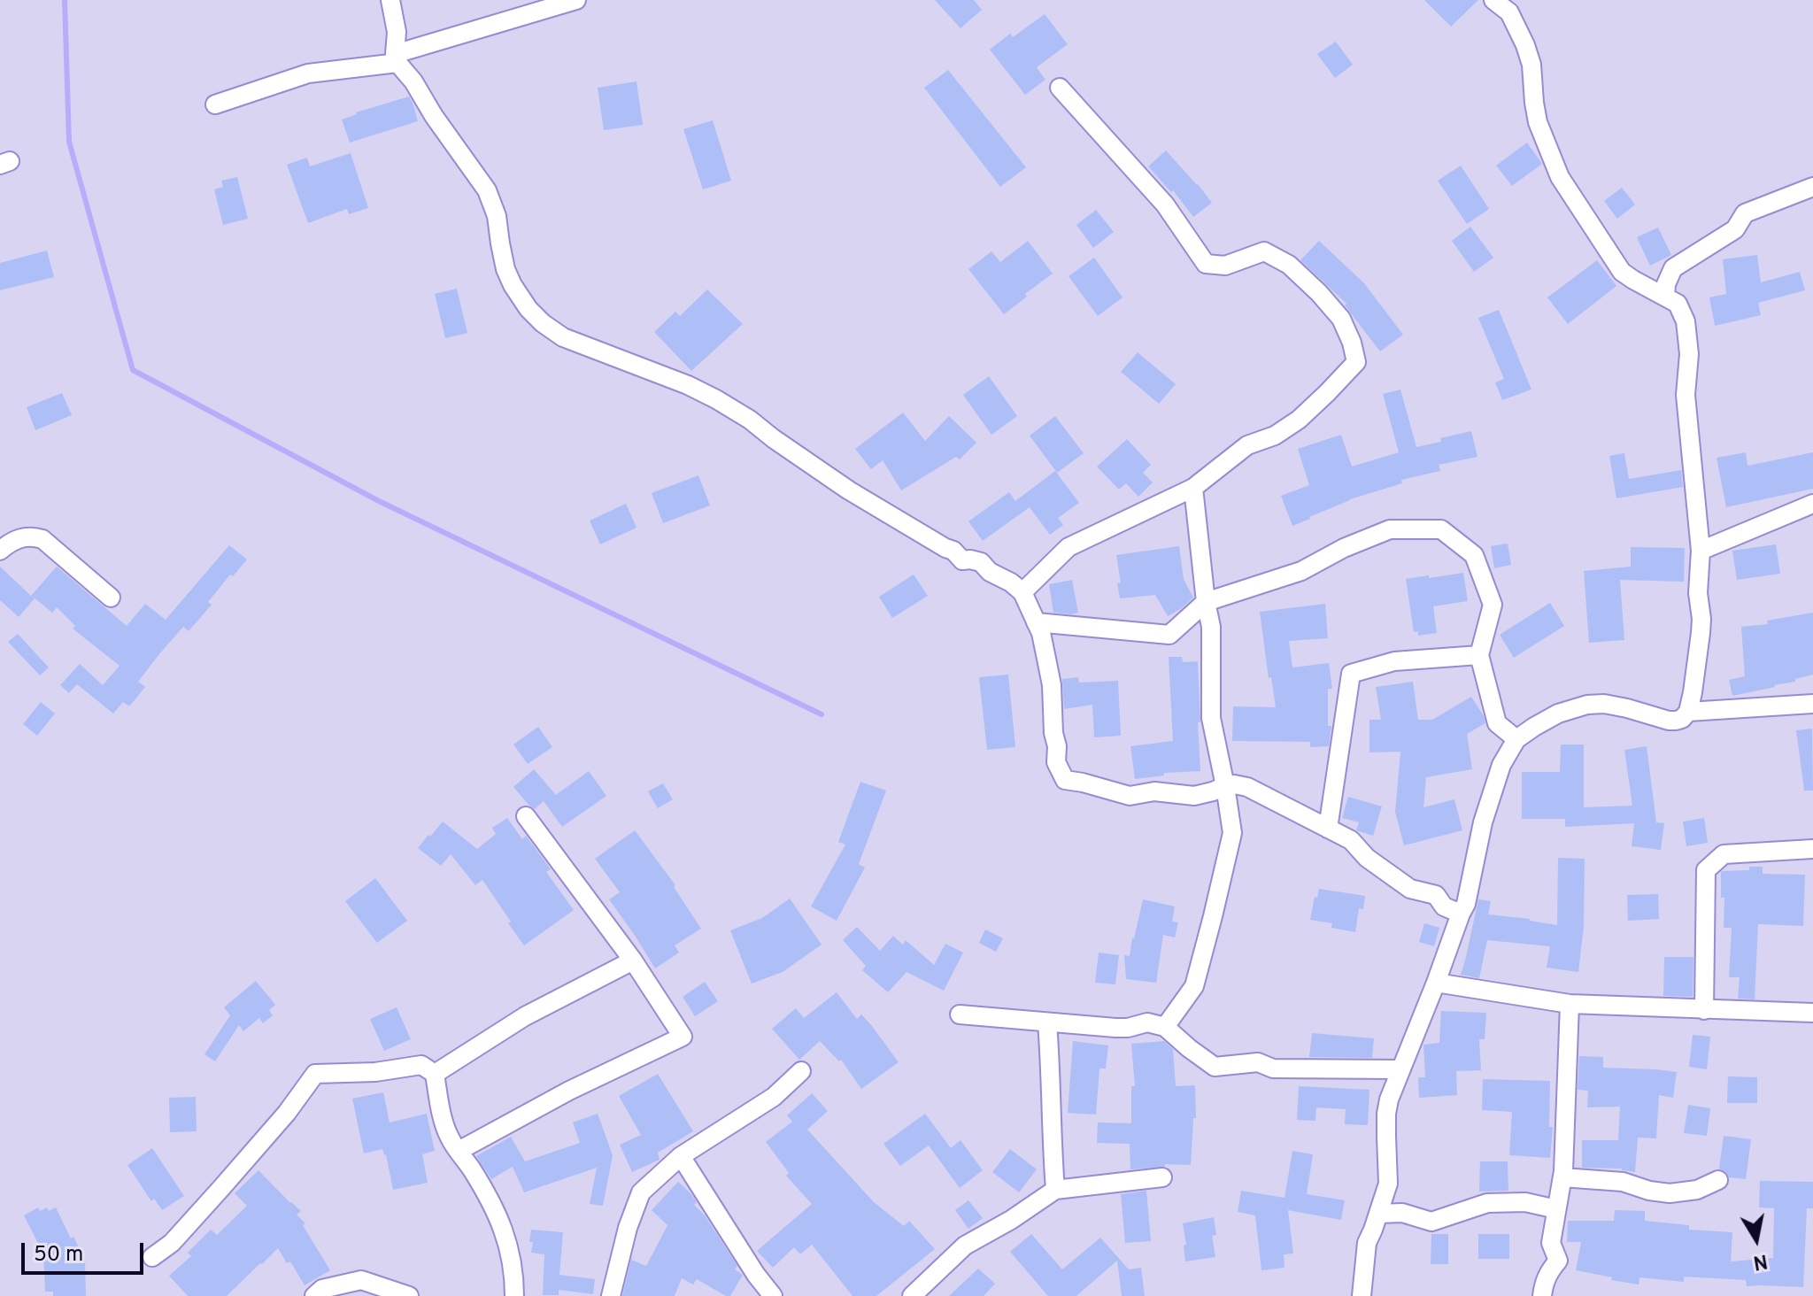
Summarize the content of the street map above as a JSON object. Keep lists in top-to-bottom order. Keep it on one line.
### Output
{"scale_bar":"50 m","north":"bottom"}
